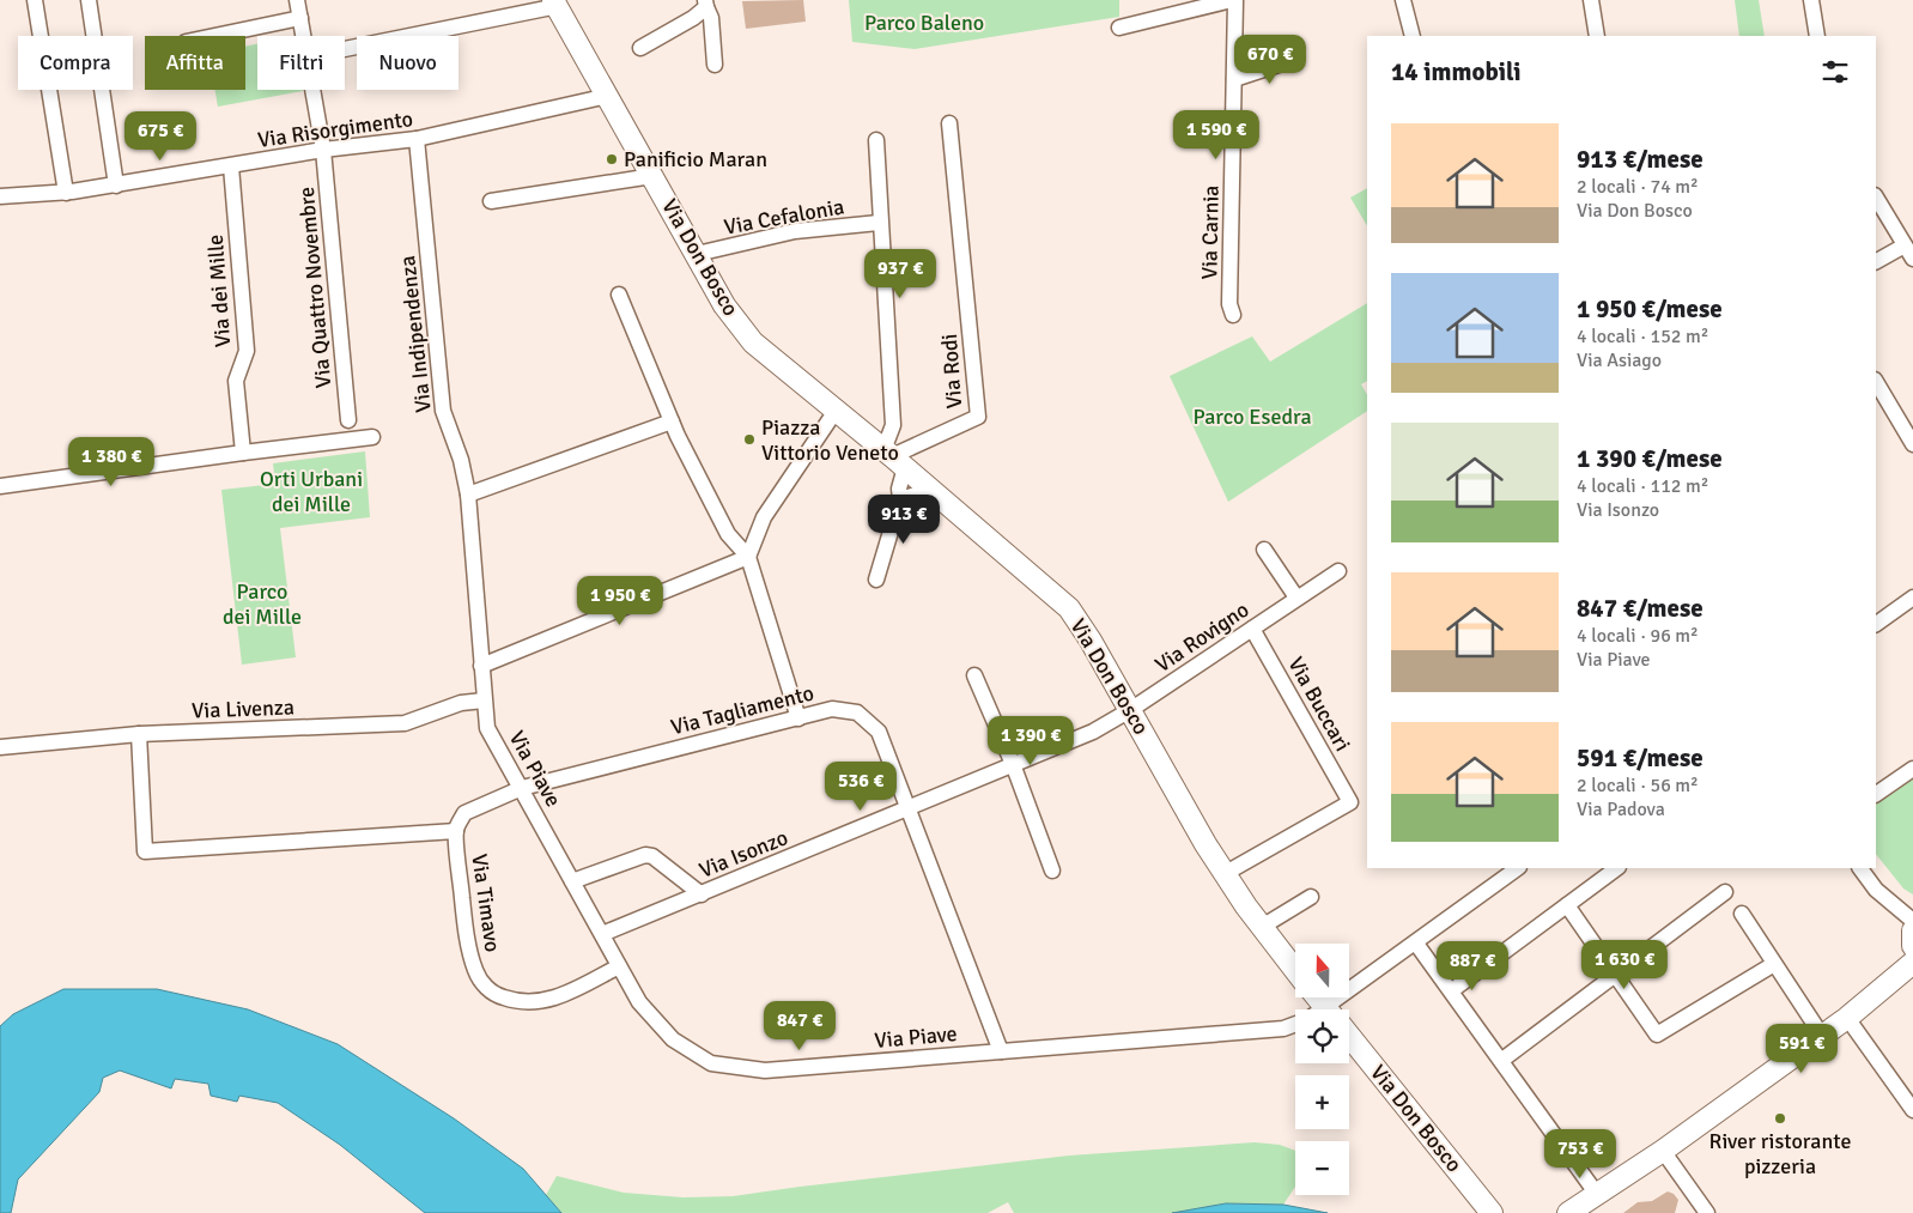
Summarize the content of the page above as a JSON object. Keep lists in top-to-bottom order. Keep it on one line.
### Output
{"streets":{"street":["Via Risorgimento","Via Cefalonia","Via Carnia","Via Don Bosco","Via Quattro Novembre","Via dei Mille","Via Indipendenza","Via Rodi","Via Rovigno","Via Buccari","Via Livenza","Via Tagliamento","Via Piave","Via Isonzo","Via Timavo"]},"crossings":[["Via Risorgimento","Via Don Bosco"],["Via Risorgimento","Via Quattro Novembre"],["Via Risorgimento","Via dei Mille"],["Via Risorgimento","Via Indipendenza"],["Via Cefalonia","Via Don Bosco"],["Via Don Bosco","Via Rodi"],["Via Don Bosco","Via Rovigno"],["Via Don Bosco","Via Buccari"],["Via Don Bosco","Via Isonzo"],["Via Indipendenza","Via Livenza"],["Via Indipendenza","Via Piave"],["Via Rovigno","Via Buccari"],["Via Rovigno","Via Isonzo"],["Via Livenza","Via Piave"],["Via Tagliamento","Via Piave"],["Via Tagliamento","Via Isonzo"],["Via Tagliamento","Via Timavo"],["Via Piave","Via Isonzo"],["Via Piave","Via Timavo"]],"parks":["Parco Baleno","Parco Esedra","Orti Urbani dei Mille","Parco dei Mille"],"places":["Panificio Maran","Piazza Vittorio Veneto","River ristorante pizzeria"],"north":"top","page":{"price":["670 €","1 590 €","675 €","937 €","1 380 €","913 €","1 950 €","1 390 €","536 €","1 630 €","887 €","847 €","591 €","753 €"],"chip":["Compra","Affitta","Filtri","Nuovo"],"heading":"14 immobili","list":[{"name":"913 €/mese","note":"2 locali · 74 m² · Via Don Bosco"},{"name":"1 950 €/mese","note":"4 locali · 152 m² · Via Asiago"},{"name":"1 390 €/mese","note":"4 locali · 112 m² · Via Isonzo"},{"name":"847 €/mese","note":"4 locali · 96 m² · Via Piave"},{"name":"591 €/mese","note":"2 locali · 56 m² · Via Padova"}],"map_buttons":["+","−"]}}
